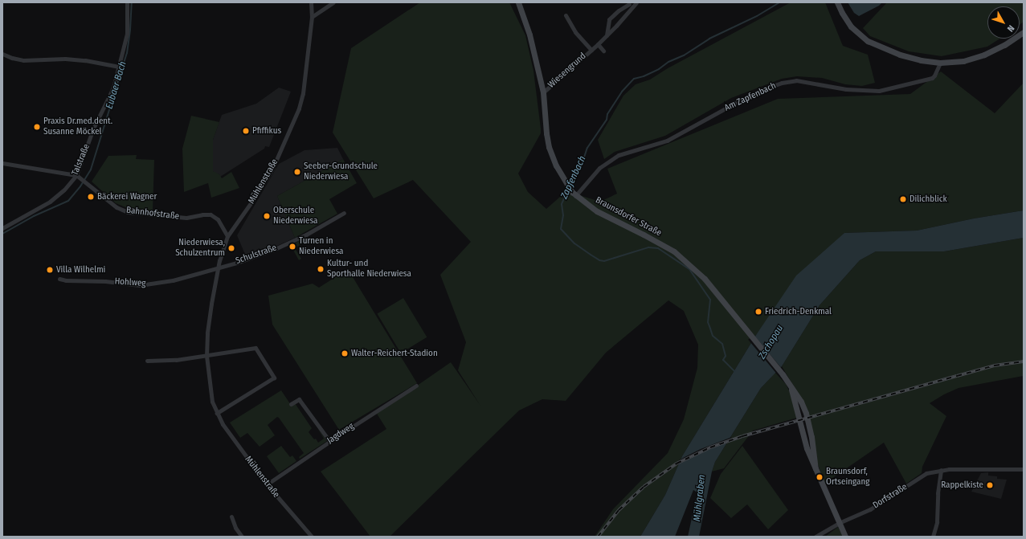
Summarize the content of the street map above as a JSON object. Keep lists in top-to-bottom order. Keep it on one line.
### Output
{"streets":{"street":["Wiesengrund","Am Zapfenbach","Talstraße","Mühlenstraße","Bahnhofstraße","Braunsdorfer Straße","Schulstraße","Hohlweg","Jagdweg","Dorfstraße"]},"crossings":[["Wiesengrund","Braunsdorfer Straße"],["Am Zapfenbach","Braunsdorfer Straße"],["Talstraße","Bahnhofstraße"],["Mühlenstraße","Bahnhofstraße"],["Mühlenstraße","Schulstraße"],["Mühlenstraße","Hohlweg"],["Mühlenstraße","Jagdweg"],["Braunsdorfer Straße","Dorfstraße"],["Schulstraße","Hohlweg"]],"water":["Eubaer Bach","Zapfenbach","Zschopau","Mühlgraben"],"places":["Praxis Dr.med.dent. Susanne Möckel","Pfiffikus","Seeber-Grundschule Niederwiesa","Bäckerei Wagner","Dilichblick","Oberschule Niederwiesa","Turnen in Niederwiesa","Niederwiesa, Schulzentrum","Kultur- und Sporthalle Niederwiesa","Villa Wilhelmi","Friedrich-Denkmal","Walter-Reichert-Stadion","Braunsdorf, Ortseingang","Rappelkiste"],"north":"bottom right"}
